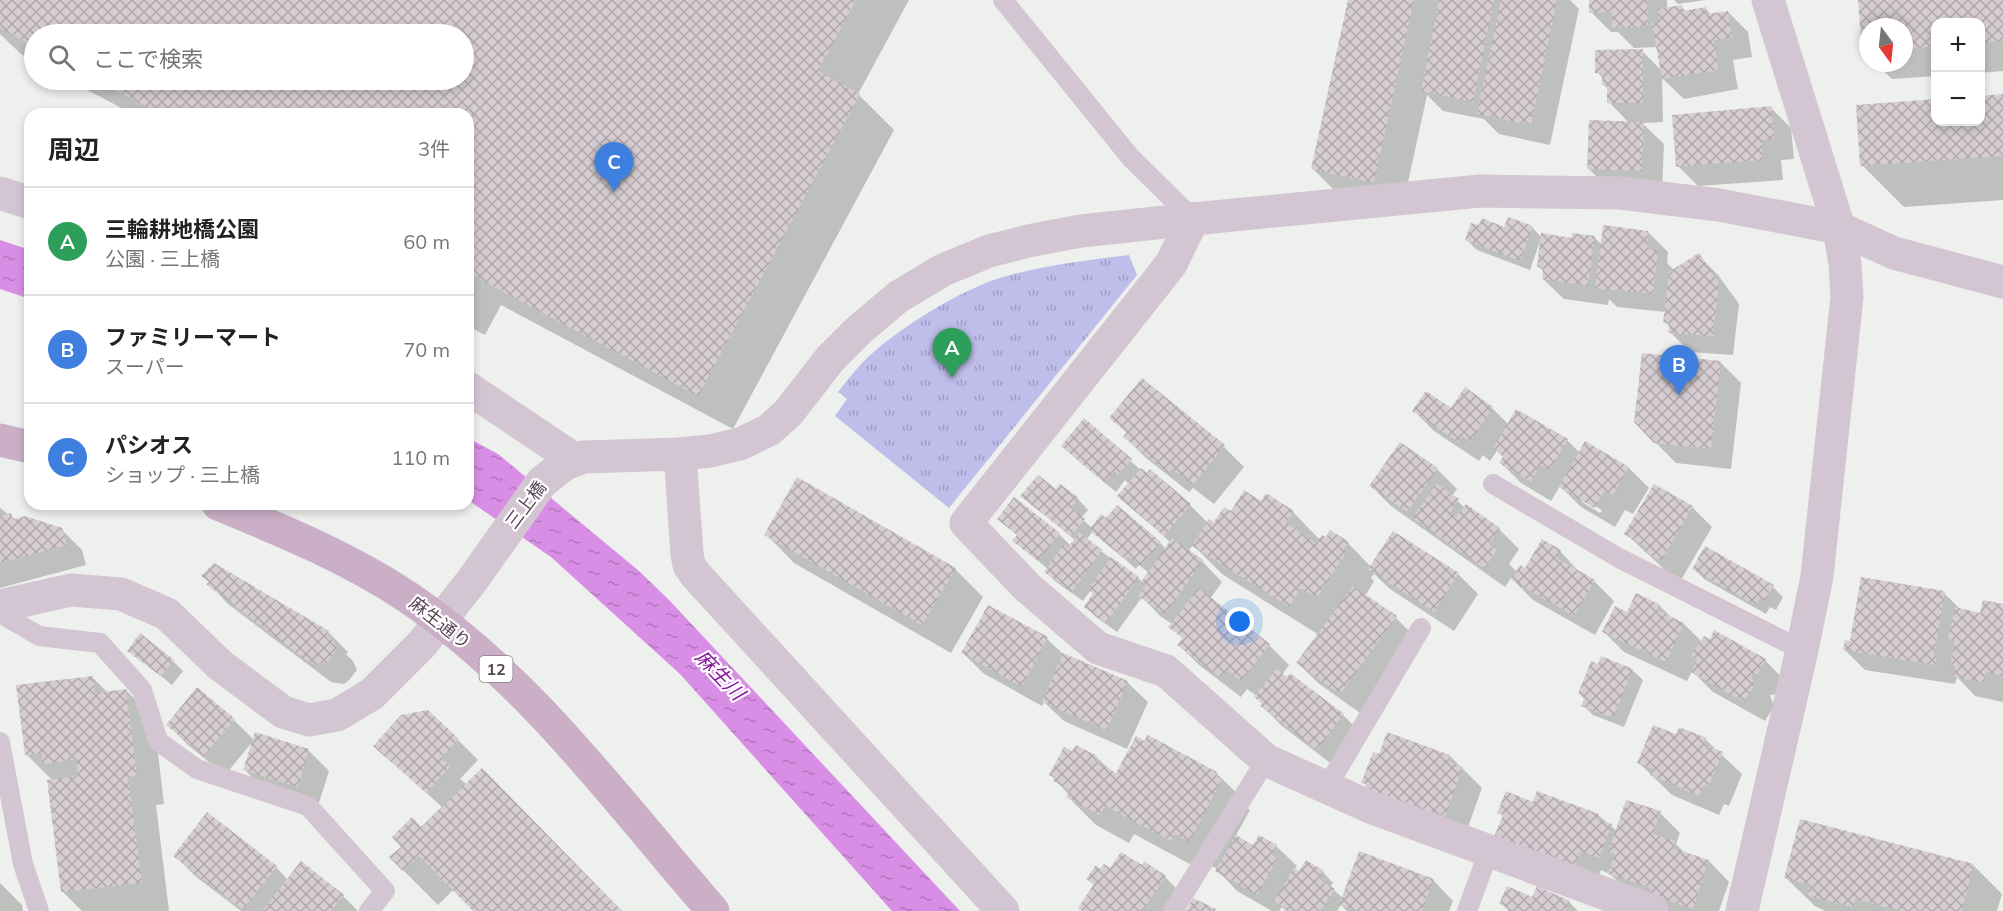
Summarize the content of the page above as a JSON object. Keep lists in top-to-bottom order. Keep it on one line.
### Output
{"streets":{"main road":["麻生通り","12"],"street":["三上橋"]},"crossings":[["三上橋","麻生通り"]],"water":["麻生川"],"north":"bottom","page":{"map_buttons":["+","−"],"search":"ここで検索","heading":["周辺","3件"],"pins":["C","A","B"],"list":[{"mark":"A","name":"三輪耕地橋公園","note":"公園 · 三上橋","value":"60 m"},{"mark":"B","name":"ファミリーマート","note":"スーパー","value":"70 m"},{"mark":"C","name":"パシオス","note":"ショップ · 三上橋","value":"110 m"}]}}
